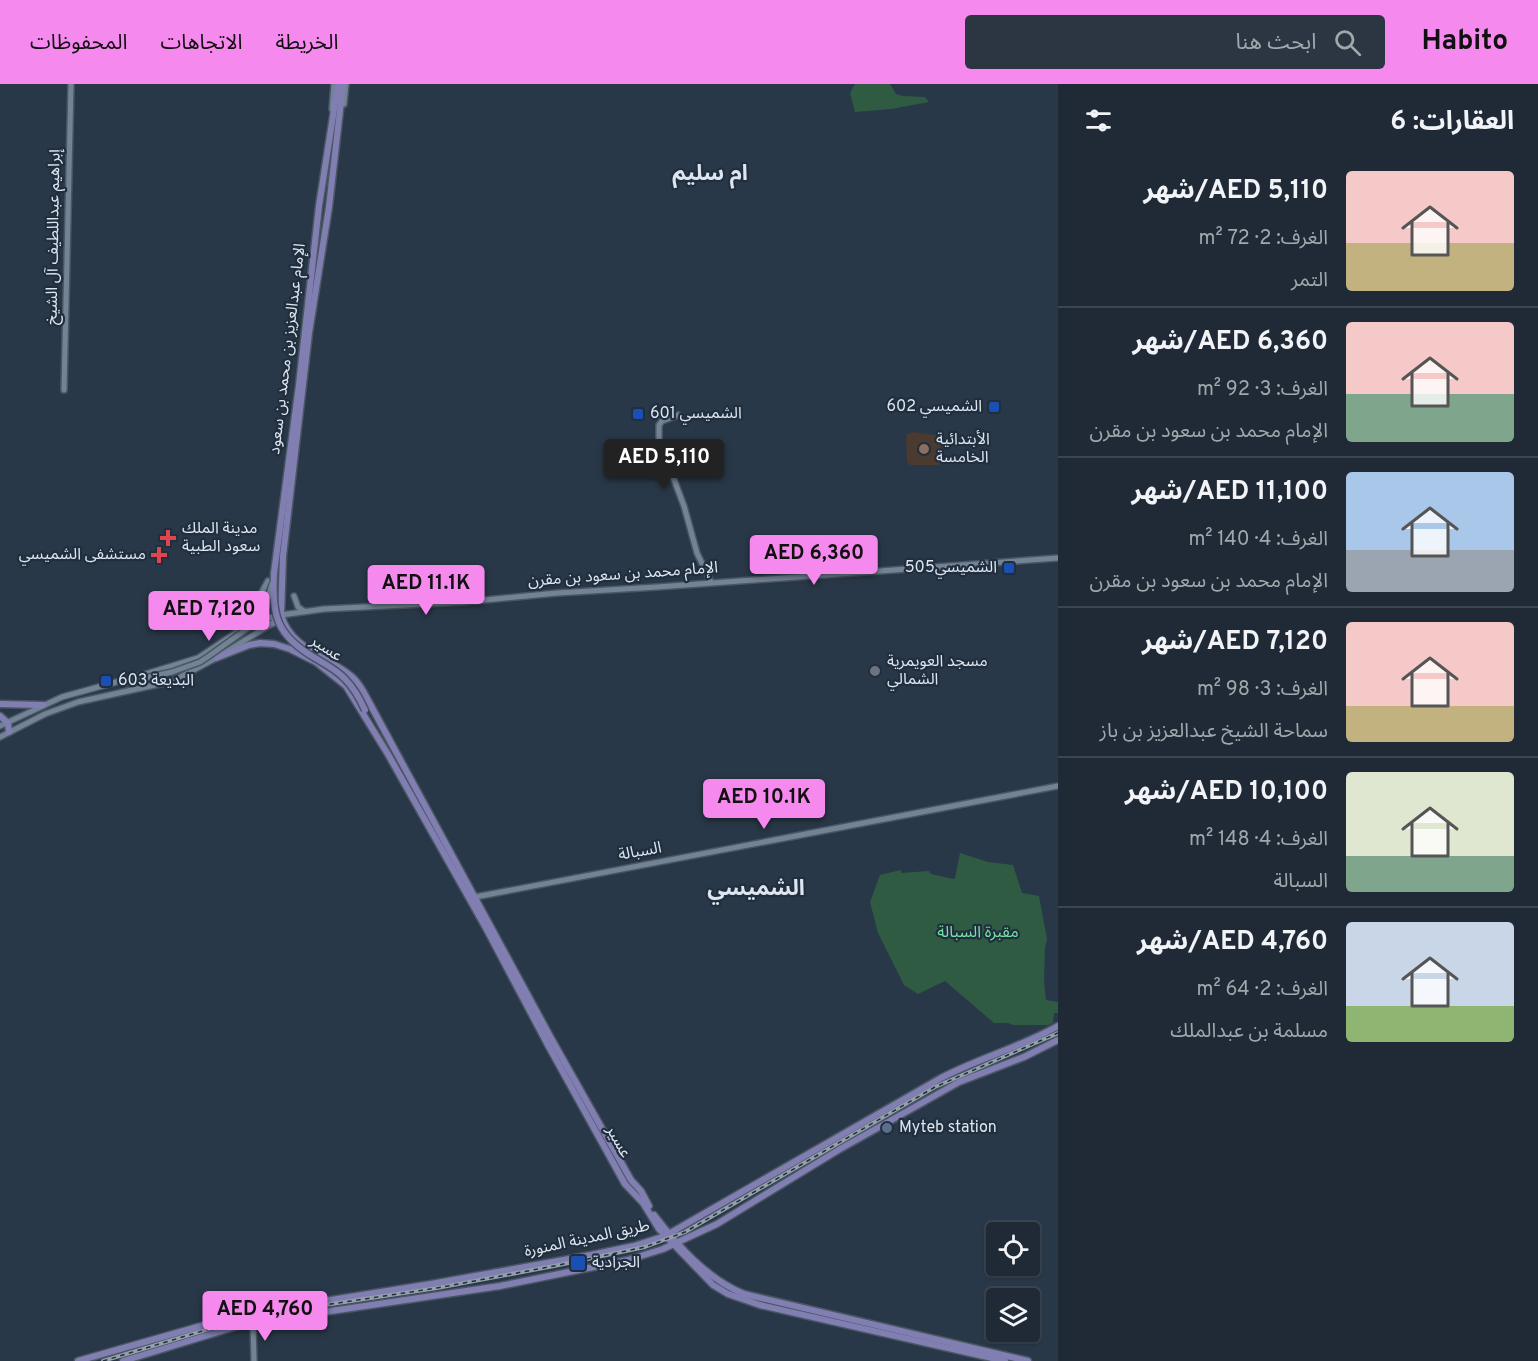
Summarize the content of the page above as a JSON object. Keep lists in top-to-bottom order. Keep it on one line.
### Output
{"streets":{"main road":["الإمام عبدالعزيز بن محمد بن سعود","عسير","طريق المدينة المنورة"],"street":["إبراهيم عبداللطيف آل الشيخ","الإمام محمد بن سعود بن مقرن","السبالة"]},"crossings":[["الإمام عبدالعزيز بن محمد بن سعود","الإمام محمد بن سعود بن مقرن"],["الإمام عبدالعزيز بن محمد بن سعود","عسير"],["الإمام محمد بن سعود بن مقرن","عسير"],["عسير","السبالة"],["عسير","طريق المدينة المنورة"]],"districts":["ام سليم","الشميسي"],"parks":["مقبرة السبالة"],"places":{"transit":["الشميسي 602","الشميسي 601","الشميسي505","البديعة 603","الجرادية"],"other":["الأبتدائية الخامسة","مسجد العويمرية الشمالي","Myteb station"],"health":["مدينة الملك سعود الطبية","مستشفى الشميسي"]},"page":{"header":"Habito","search":"ابحث هنا","nav":["الخريطة","الاتجاهات","المحفوظات"],"heading":"العقارات: 6","list":[{"name":"AED 5,110/شهر","note":"الغرف: 2 · 72 m² · التمر"},{"name":"AED 6,360/شهر","note":"الغرف: 3 · 92 m² · الإمام محمد بن سعود بن مقرن"},{"name":"AED 11,100/شهر","note":"الغرف: 4 · 140 m² · الإمام محمد بن سعود بن مقرن"},{"name":"AED 7,120/شهر","note":"الغرف: 3 · 98 m² · سماحة الشيخ عبدالعزيز بن باز"},{"name":"AED 10,100/شهر","note":"الغرف: 4 · 148 m² · السبالة"},{"name":"AED 4,760/شهر","note":"الغرف: 2 · 64 m² · مسلمة بن عبدالملك"}],"price":["AED 5,110","AED 6,360","AED 11.1K","AED 7,120","AED 10.1K","AED 4,760"]}}
